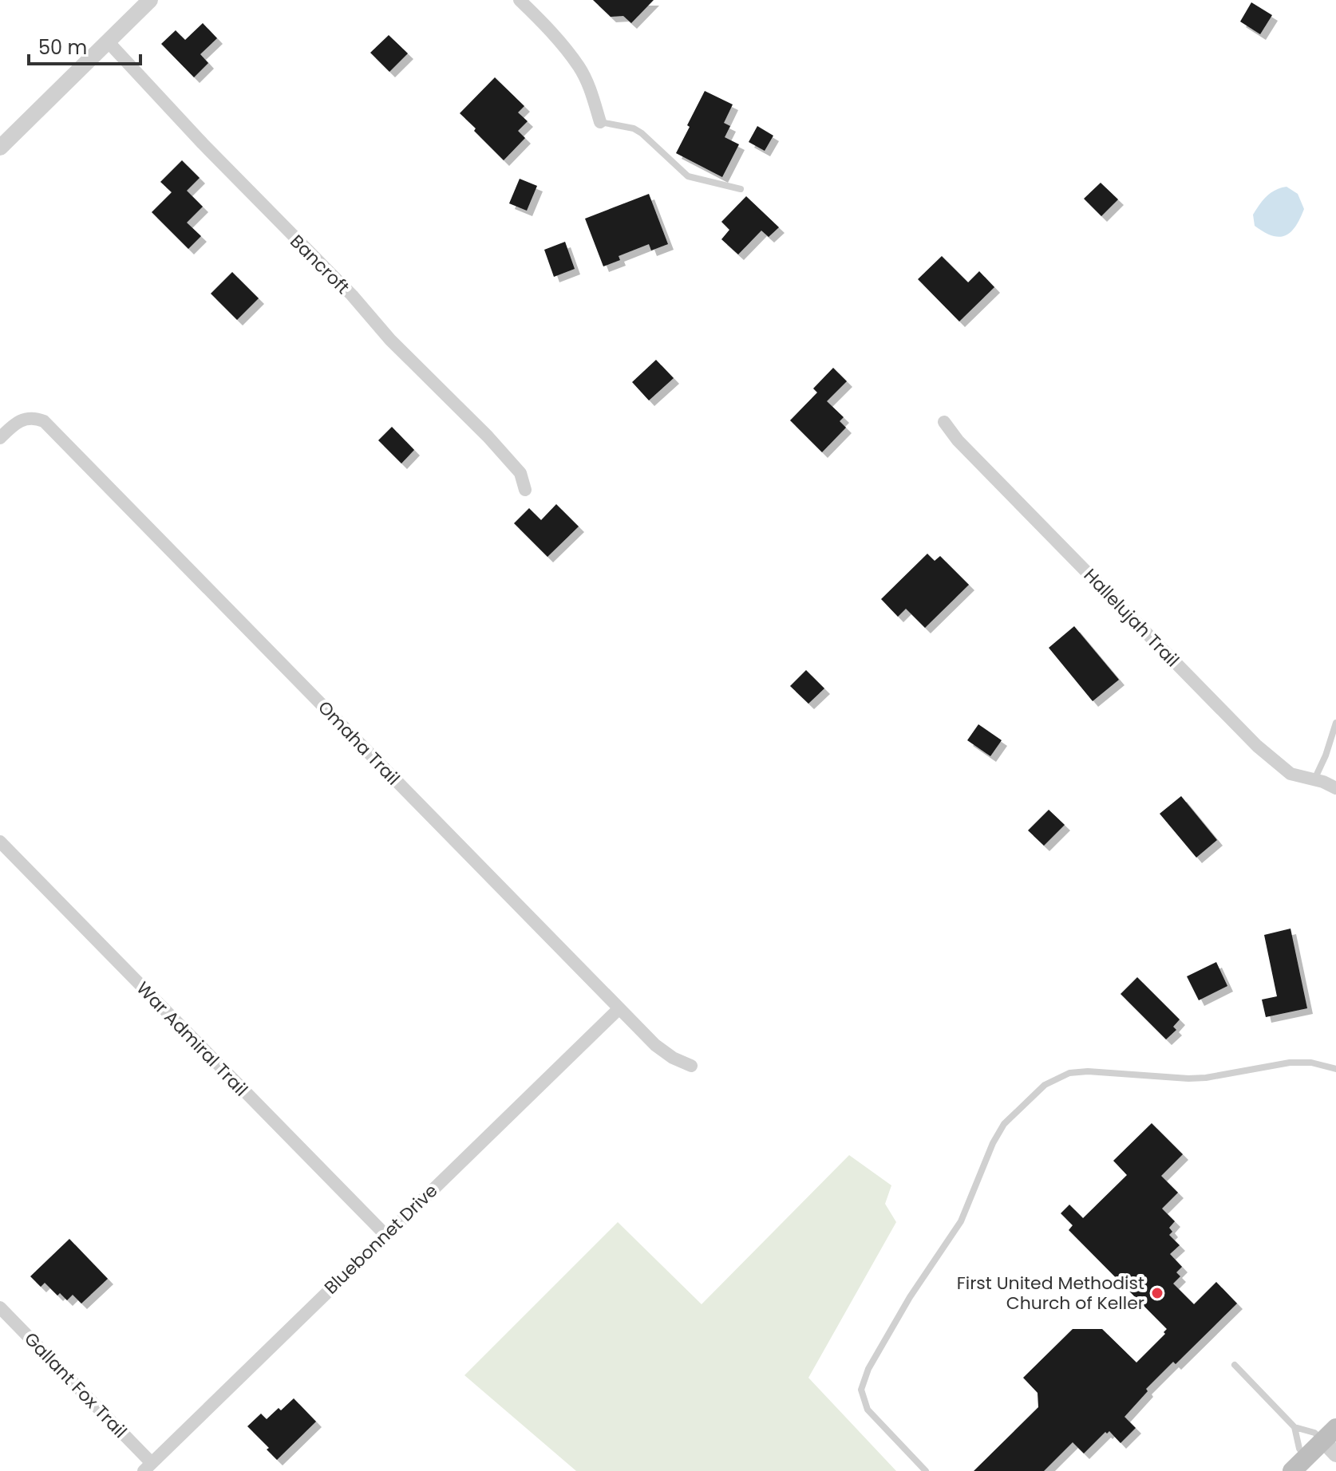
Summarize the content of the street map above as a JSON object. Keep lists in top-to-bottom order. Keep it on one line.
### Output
{"streets":{"street":["Bancroft","Hallelujah Trail","Omaha Trail","War Admiral Trail","Bluebonnet Drive","Gallant Fox Trail"]},"crossings":[["Omaha Trail","Bluebonnet Drive"],["War Admiral Trail","Bluebonnet Drive"],["Bluebonnet Drive","Gallant Fox Trail"]],"places":["First United Methodist Church of Keller"],"scale_bar":"50 m"}
